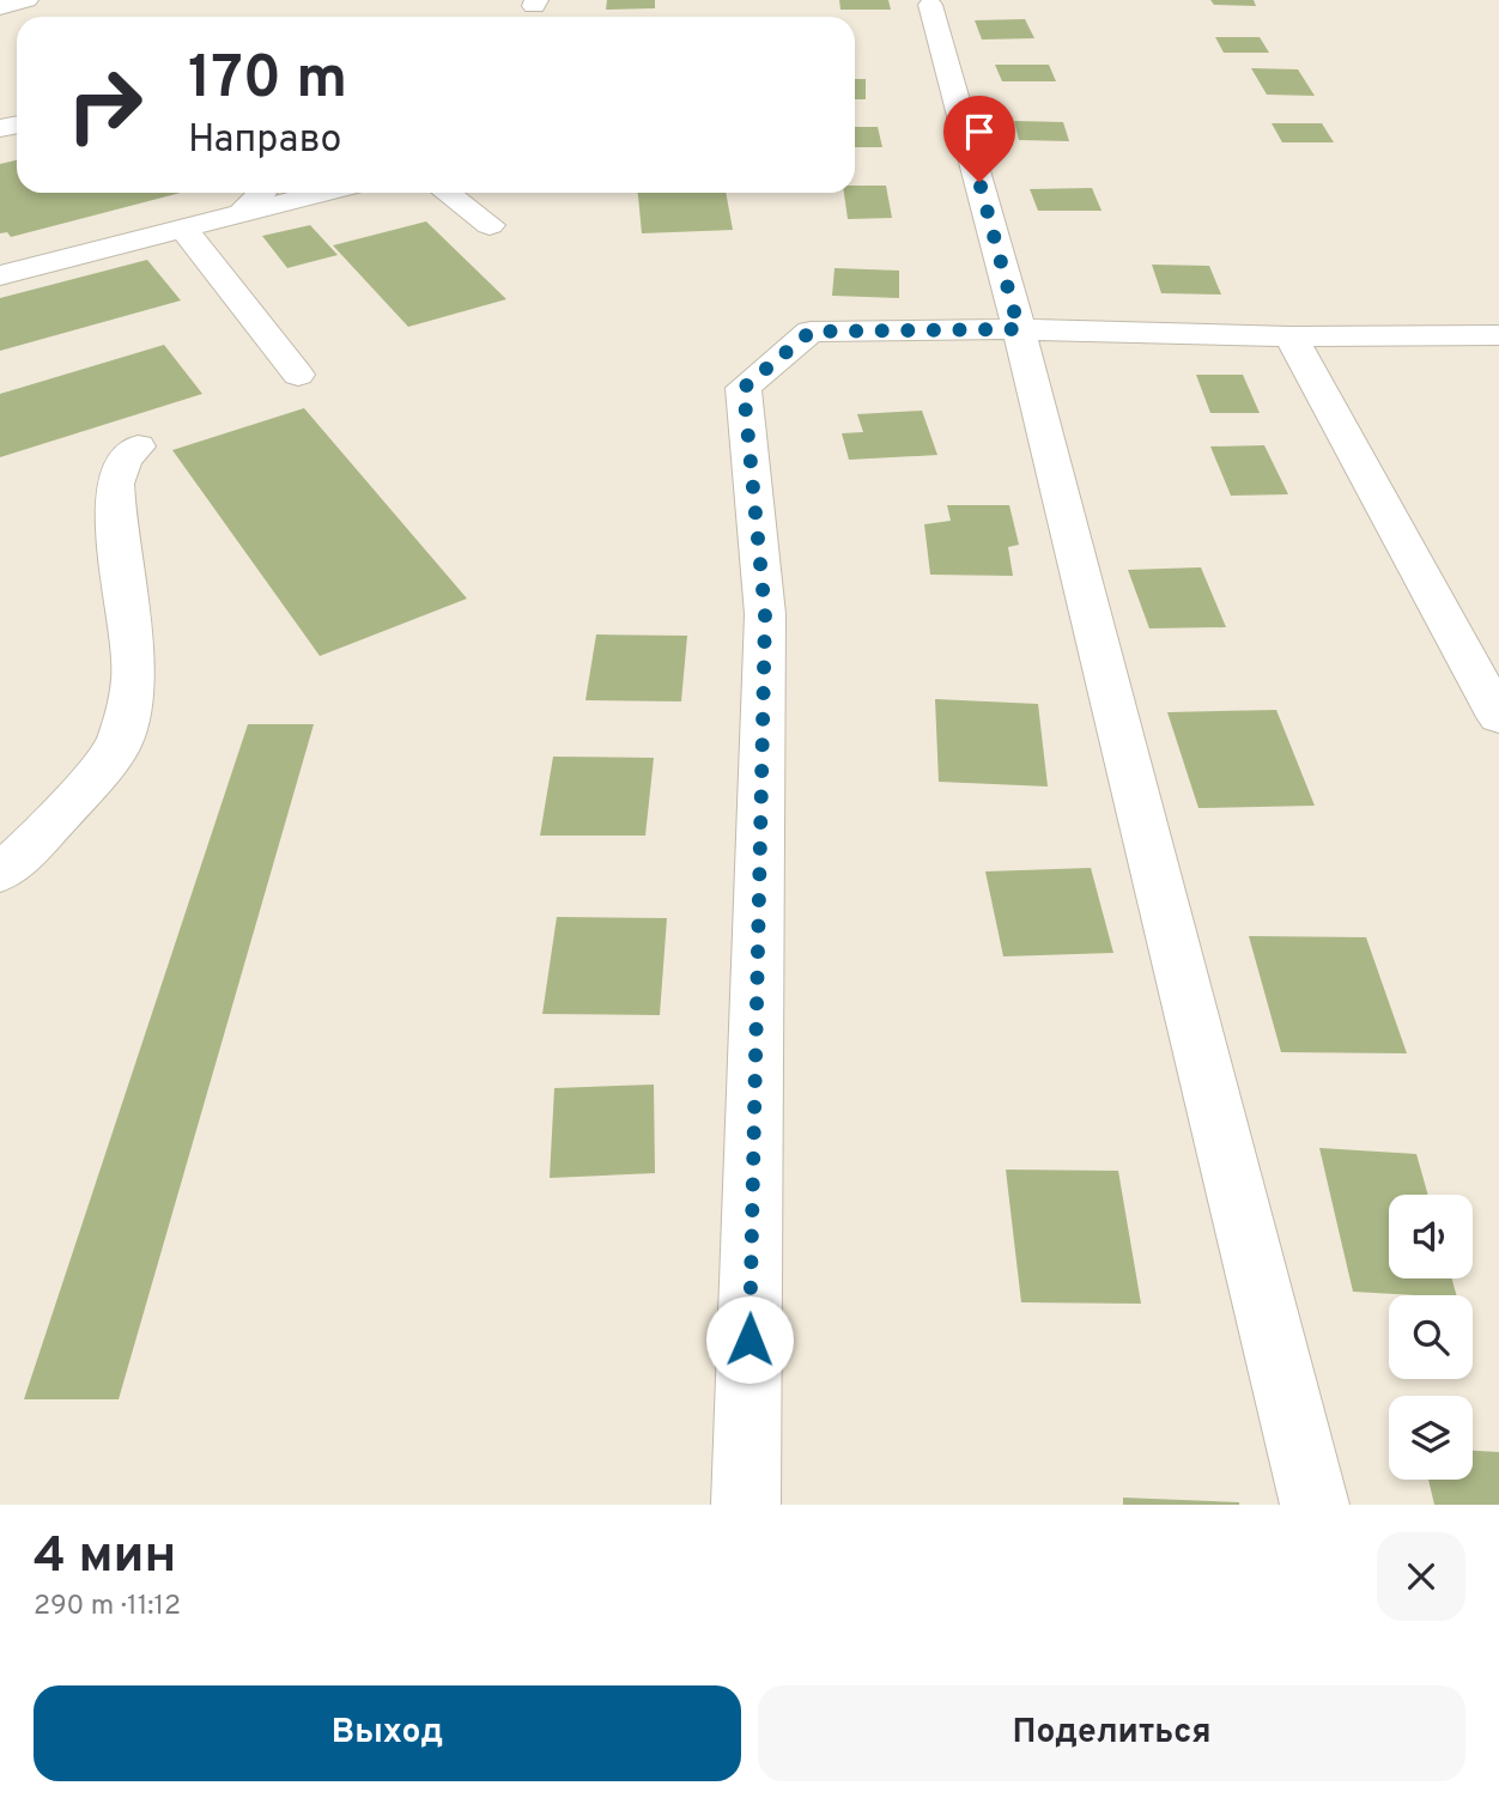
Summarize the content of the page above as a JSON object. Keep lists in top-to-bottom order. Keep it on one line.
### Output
{"page":{"turn":["170 m","Направо"],"heading":["4 мин","290 m · 11:12"],"buttons":["Выход","Поделиться"]}}
